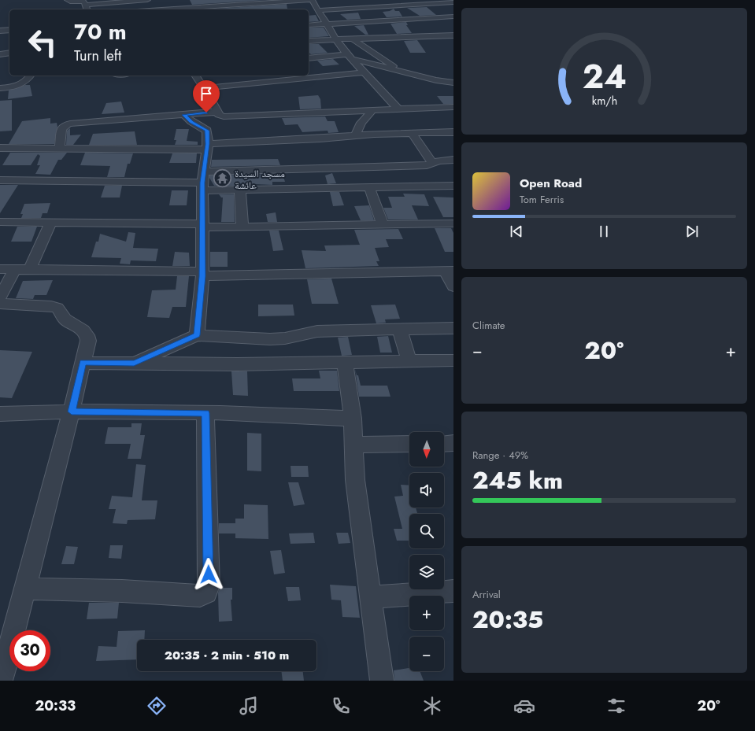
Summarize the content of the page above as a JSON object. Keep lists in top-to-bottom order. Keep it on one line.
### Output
{"places":{"temple":["مسجد السيدة عائشة"]},"north":"bottom","page":{"turn":["70 m","Turn left"],"song":["Open Road","Tom Ferris"],"tile":["Climate",["Range · 49%","245 km"],["Arrival","20:35"]],"heat":["−","20°","+"],"map_buttons":["+","−"],"limit":"30","trip":"20:35 · 2 min · 510 m","tabs":["20:33","20°"],"gauge":["24","km/h"]}}
